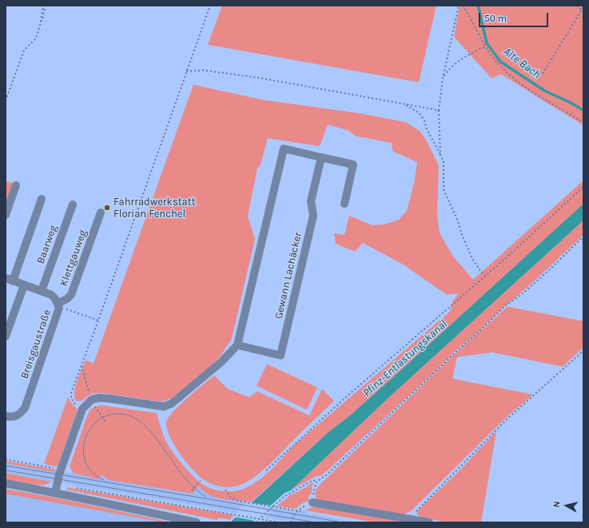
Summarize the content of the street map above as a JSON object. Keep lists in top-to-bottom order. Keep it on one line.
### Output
{"streets":{"street":["Baarweg","Klettgauweg","Gewann Lachäcker","Breisgaustraße"]},"crossings":[["Baarweg","Breisgaustraße"],["Klettgauweg","Breisgaustraße"]],"water":["Alte Bach","Pfinz-Entlastungskanal"],"places":["Fahrradwerkstatt Florian Fenchel"],"scale_bar":"50 m","north":"left"}
